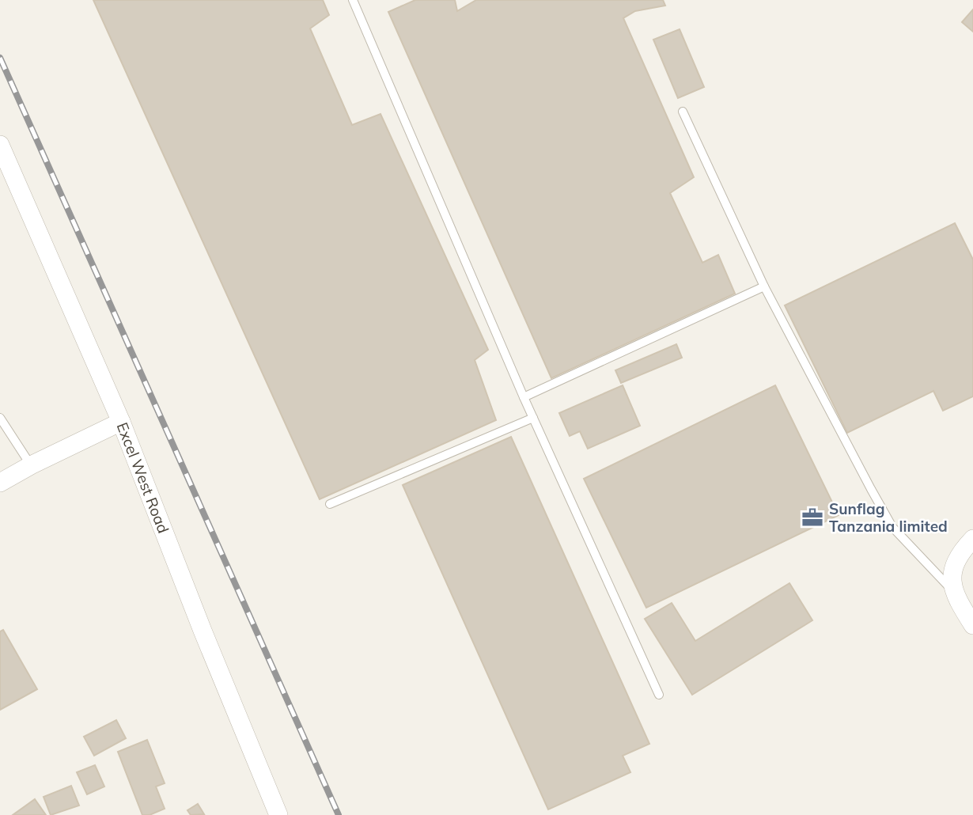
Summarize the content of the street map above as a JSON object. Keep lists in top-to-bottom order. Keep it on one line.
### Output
{"streets":{"street":["Excel West Road"]},"places":{"office":["Sunflag Tanzania limited"]}}
